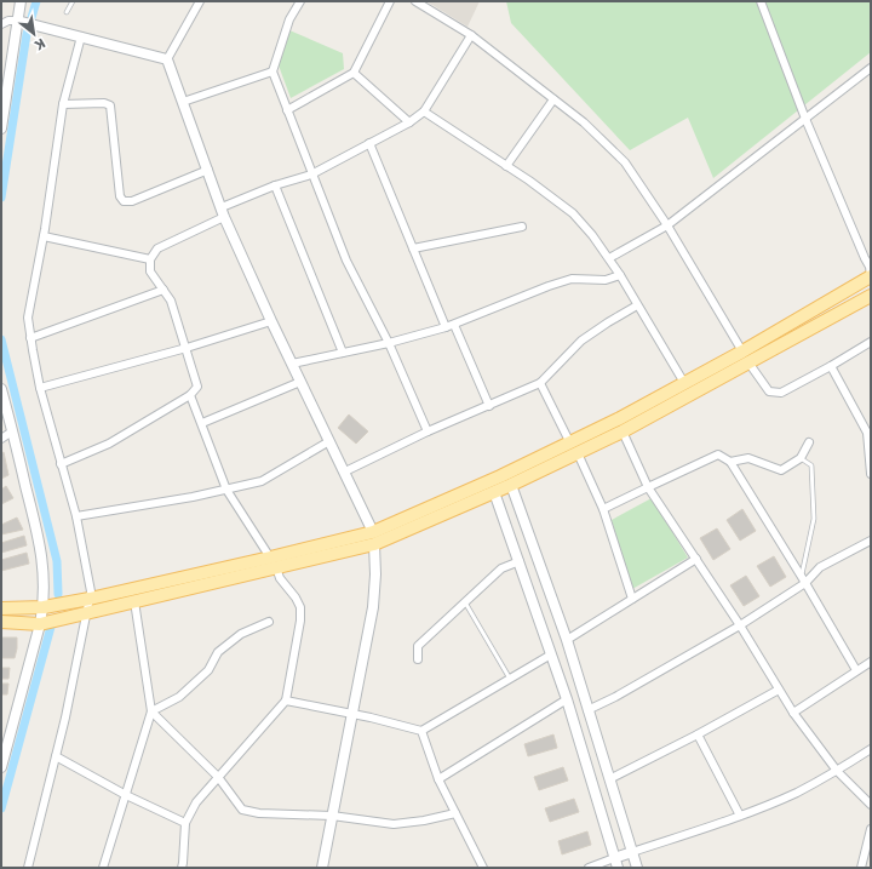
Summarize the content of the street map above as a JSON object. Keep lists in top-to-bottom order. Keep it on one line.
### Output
{"north":"bottom right"}
